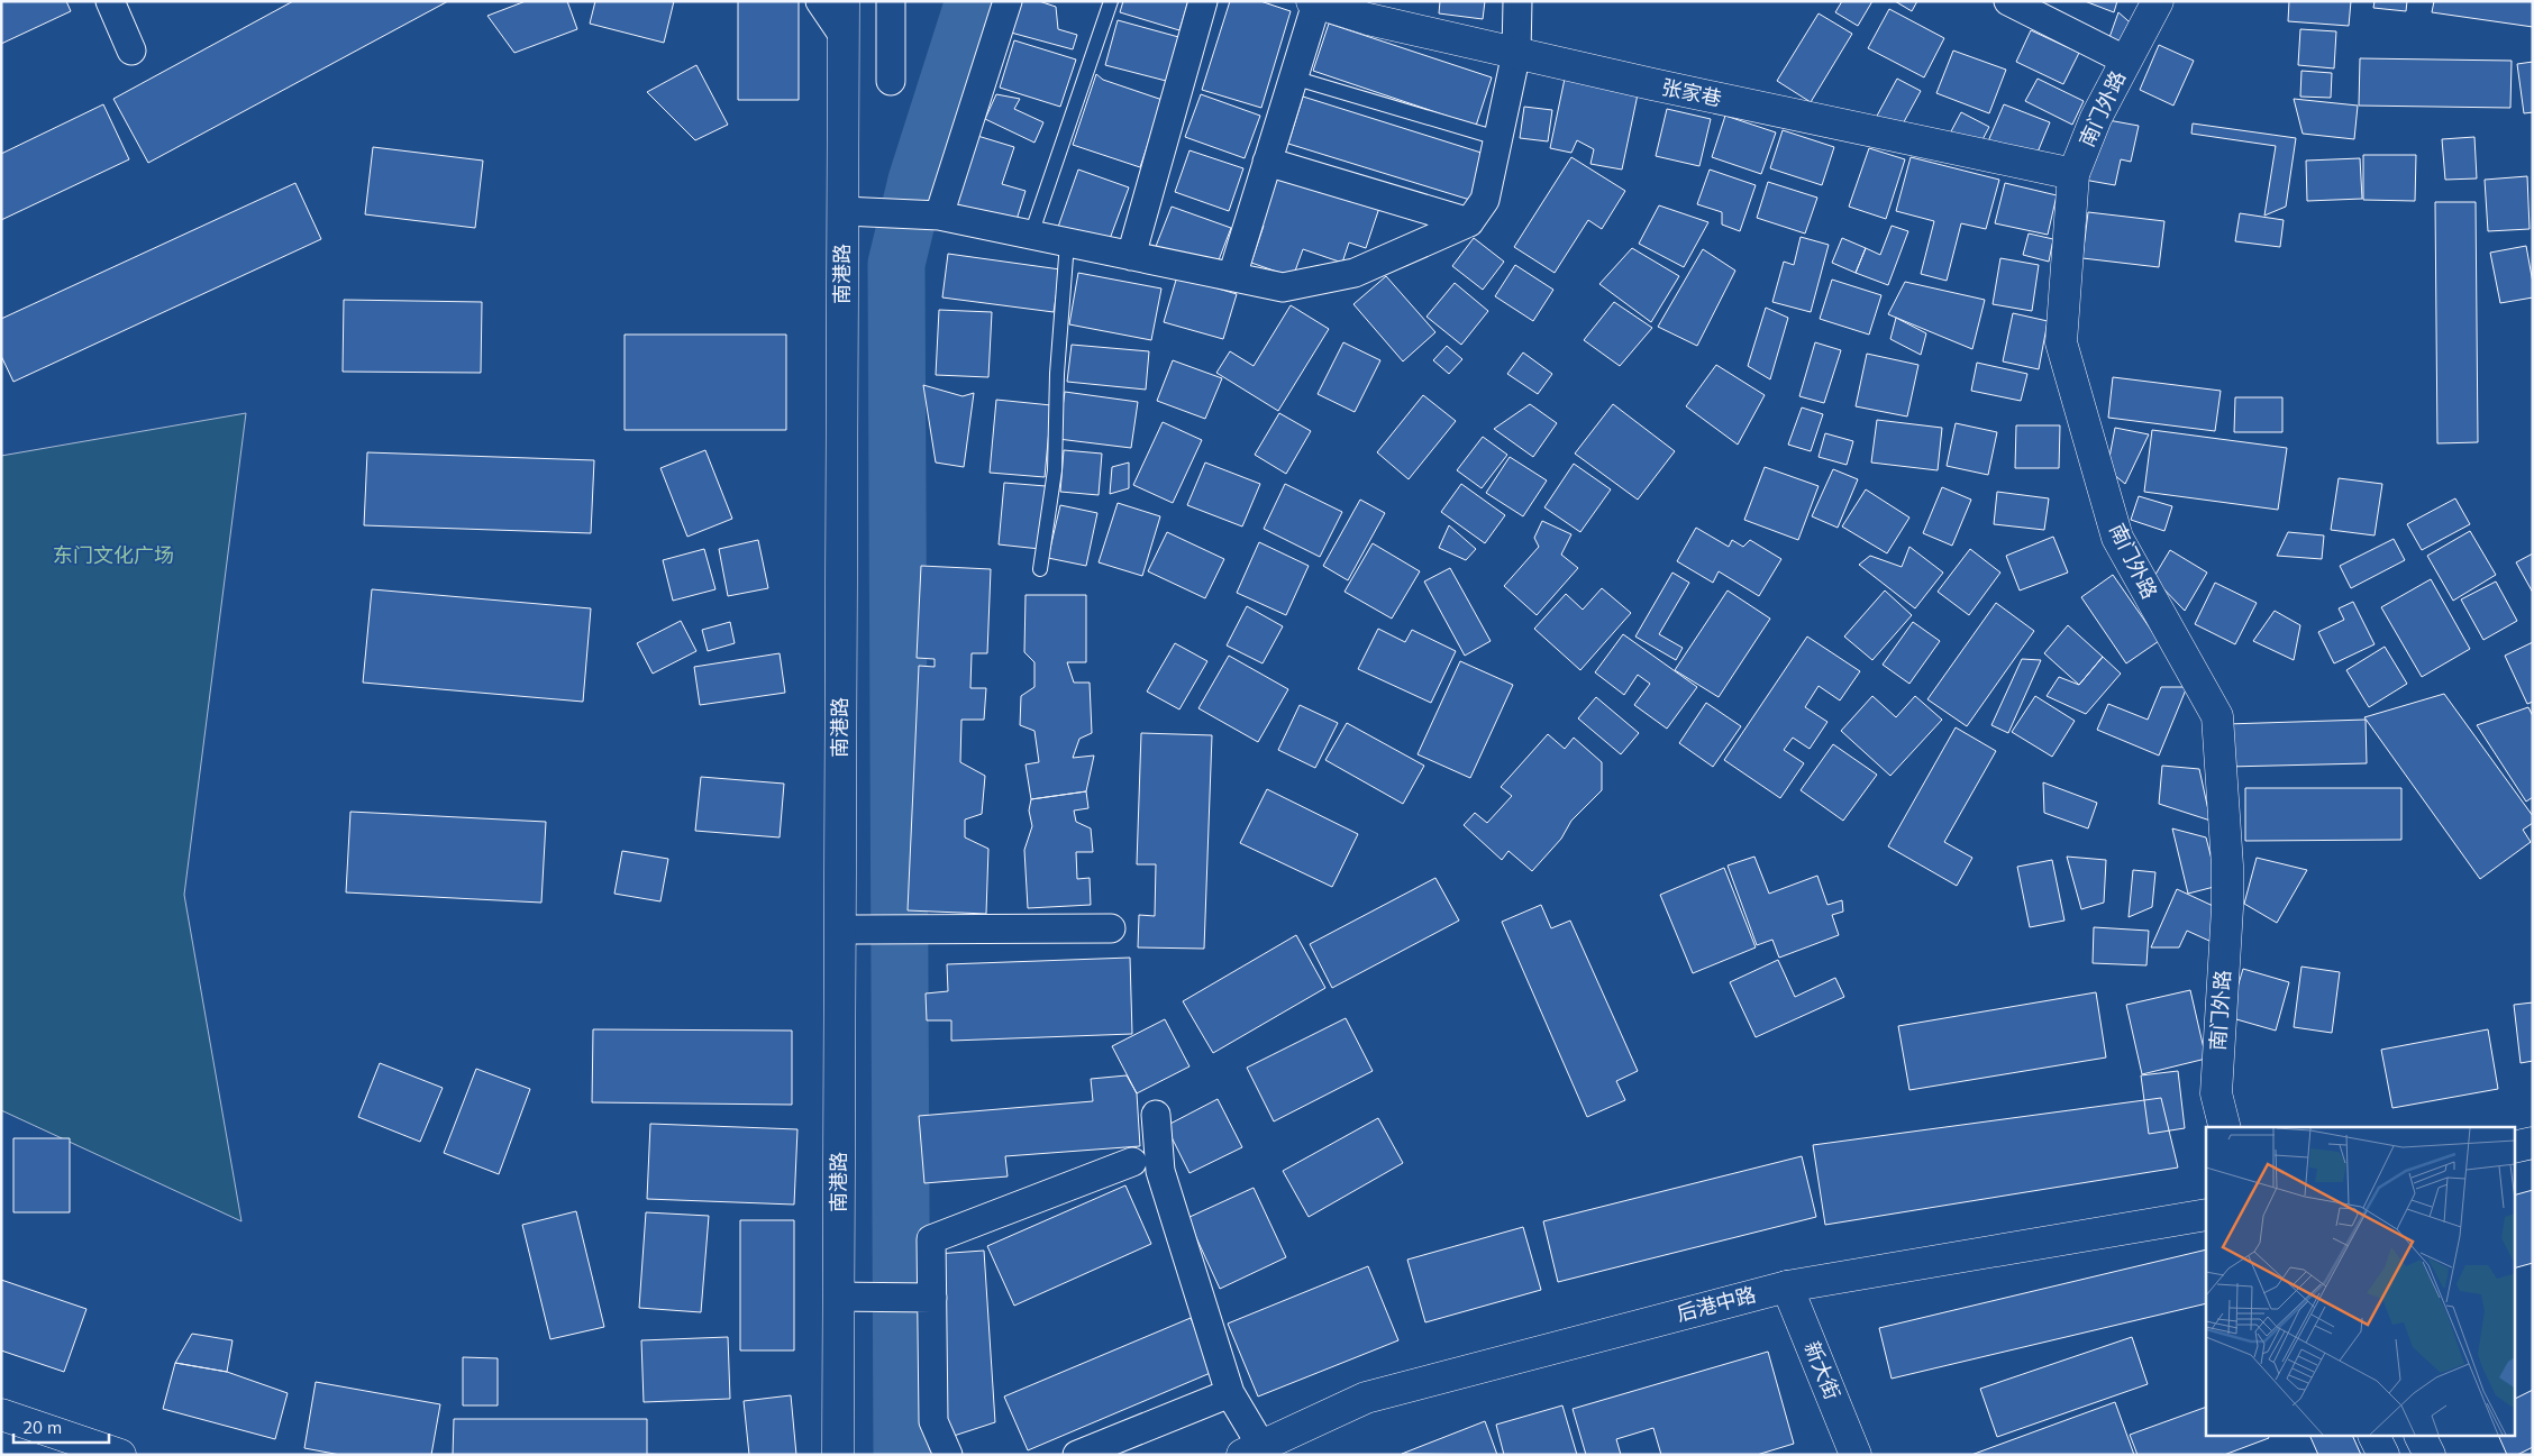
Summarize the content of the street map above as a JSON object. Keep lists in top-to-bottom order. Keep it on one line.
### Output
{"streets":{"street":["张家巷","南门外路","南港路","后港中路","新大街"]},"crossings":[["张家巷","南门外路"],["后港中路","新大街"]],"parks":["东门文化广场"],"scale_bar":"20 m"}
